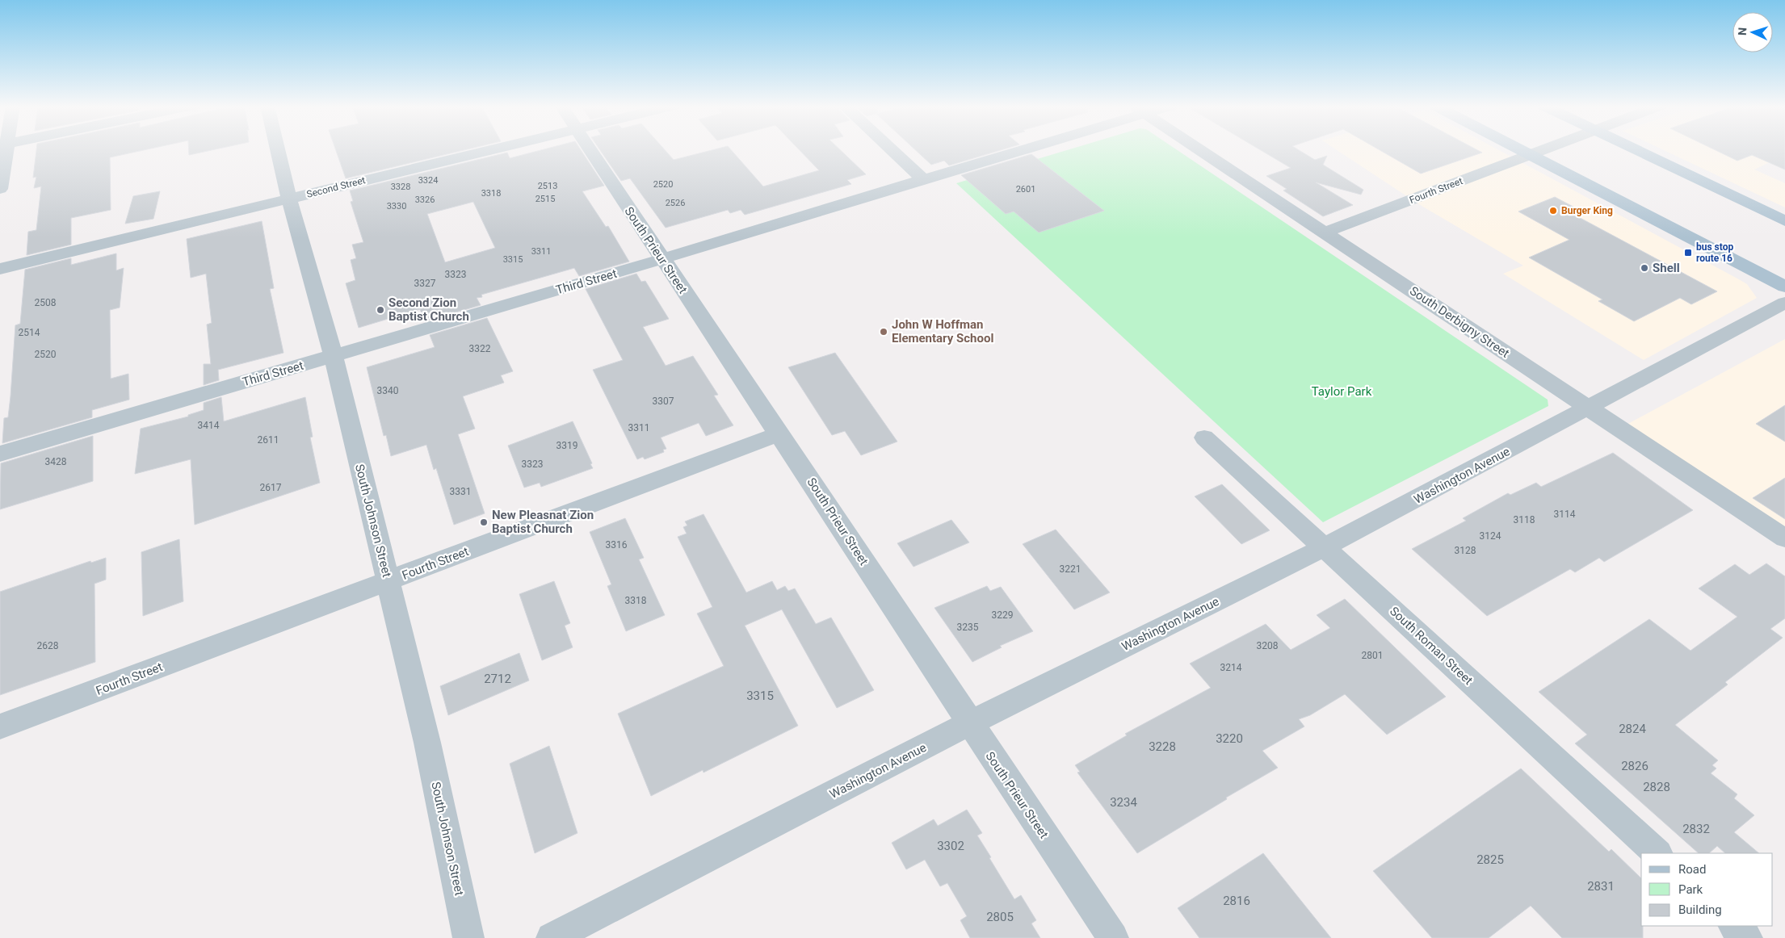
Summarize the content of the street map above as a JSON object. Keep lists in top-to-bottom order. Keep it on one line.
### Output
{"streets":{"street":["Second Street","Fourth Street","South Prieur Street","Third Street","South Derbigny Street","Washington Avenue","South Johnson Street","South Roman Street"]},"crossings":[["Second Street","South Johnson Street"],["Fourth Street","South Prieur Street"],["Fourth Street","South Derbigny Street"],["Fourth Street","South Johnson Street"],["South Prieur Street","Third Street"],["South Prieur Street","Washington Avenue"],["Third Street","South Johnson Street"],["South Derbigny Street","Washington Avenue"],["Washington Avenue","South Roman Street"]],"parks":["Taylor Park"],"places":{"other":["Burger King","Shell","Second Zion Baptist Church","John W Hoffman Elementary School","New Pleasnat Zion Baptist Church"],"transit":["bus stop route 16"]},"house_numbers":["3324","2520","2513","3328","2601","3318","2515","3326","2526","3330","3311","3315","3323","3327","2508","2514","3322","2520","3340","3307","3414","3311","2611","3319","3428","3323","2617","3331","3114","3118","3124","3316","3128","3221","3318","3229","3235","2628","3208","2801","3214","2712","3315","2824","3220","3228","2826","2828","3234","2832","3302","2825","2831","2816","2805"],"legend":["Road","Park","Building"],"north":"left"}
